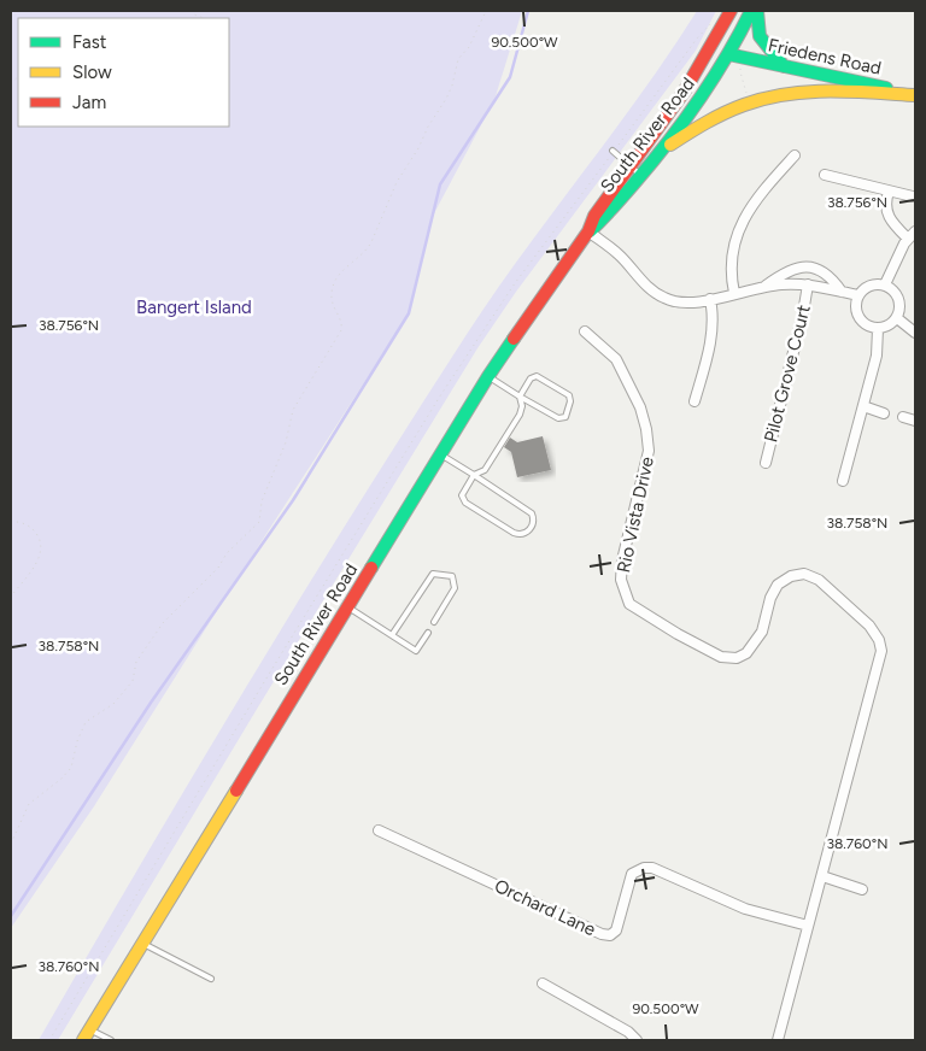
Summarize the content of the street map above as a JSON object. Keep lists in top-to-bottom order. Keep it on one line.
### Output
{"streets":{"main road":["Friedens Road","South River Road"],"street":["Pilot Grove Court","Rio Vista Drive","Orchard Lane"]},"crossings":[["Friedens Road","South River Road"],["Rio Vista Drive","Orchard Lane"]],"parks":["Bangert Island"],"legend":["Fast","Slow","Jam"],"coordinates":["90.500°W","38.756°N","38.758°N","38.760°N"]}
